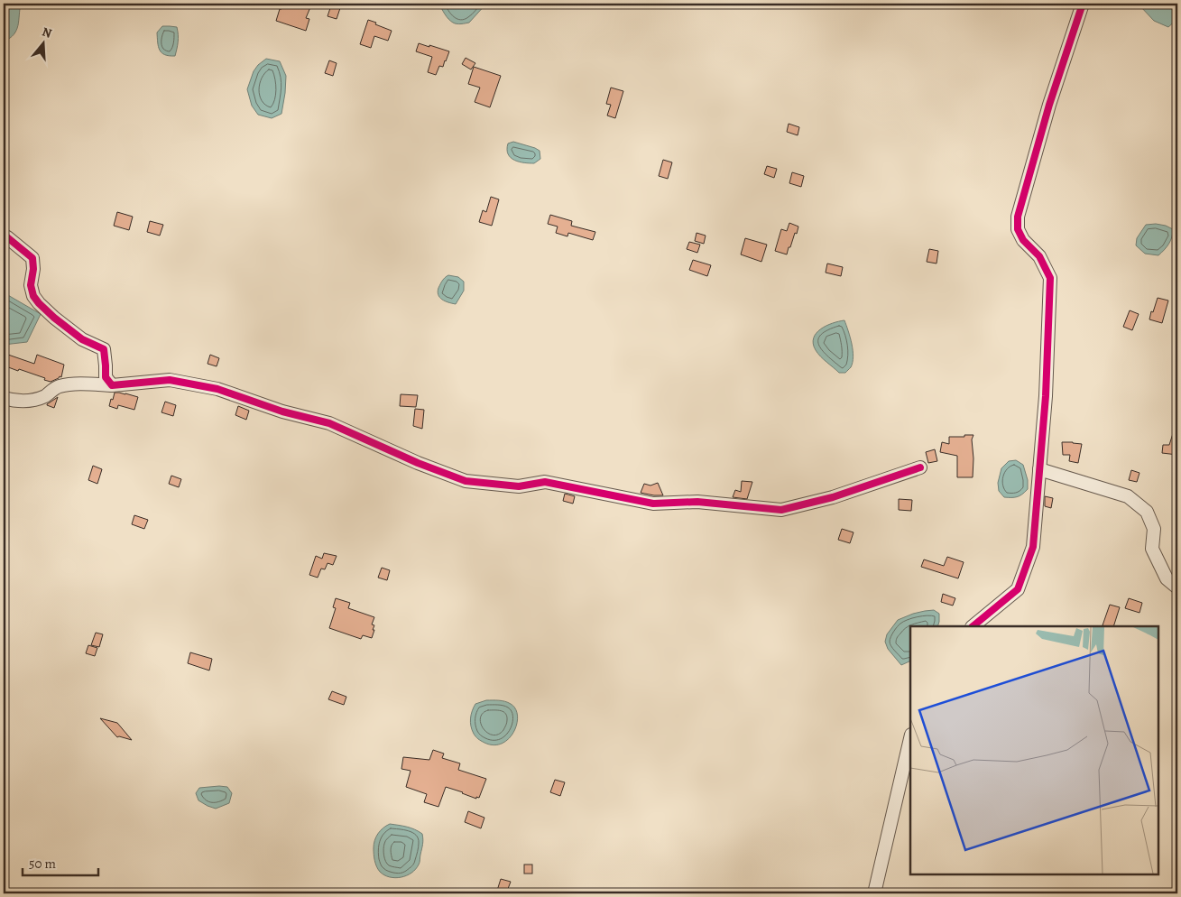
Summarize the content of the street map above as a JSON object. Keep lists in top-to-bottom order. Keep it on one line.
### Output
{"scale_bar":"50 m","north":"top"}
